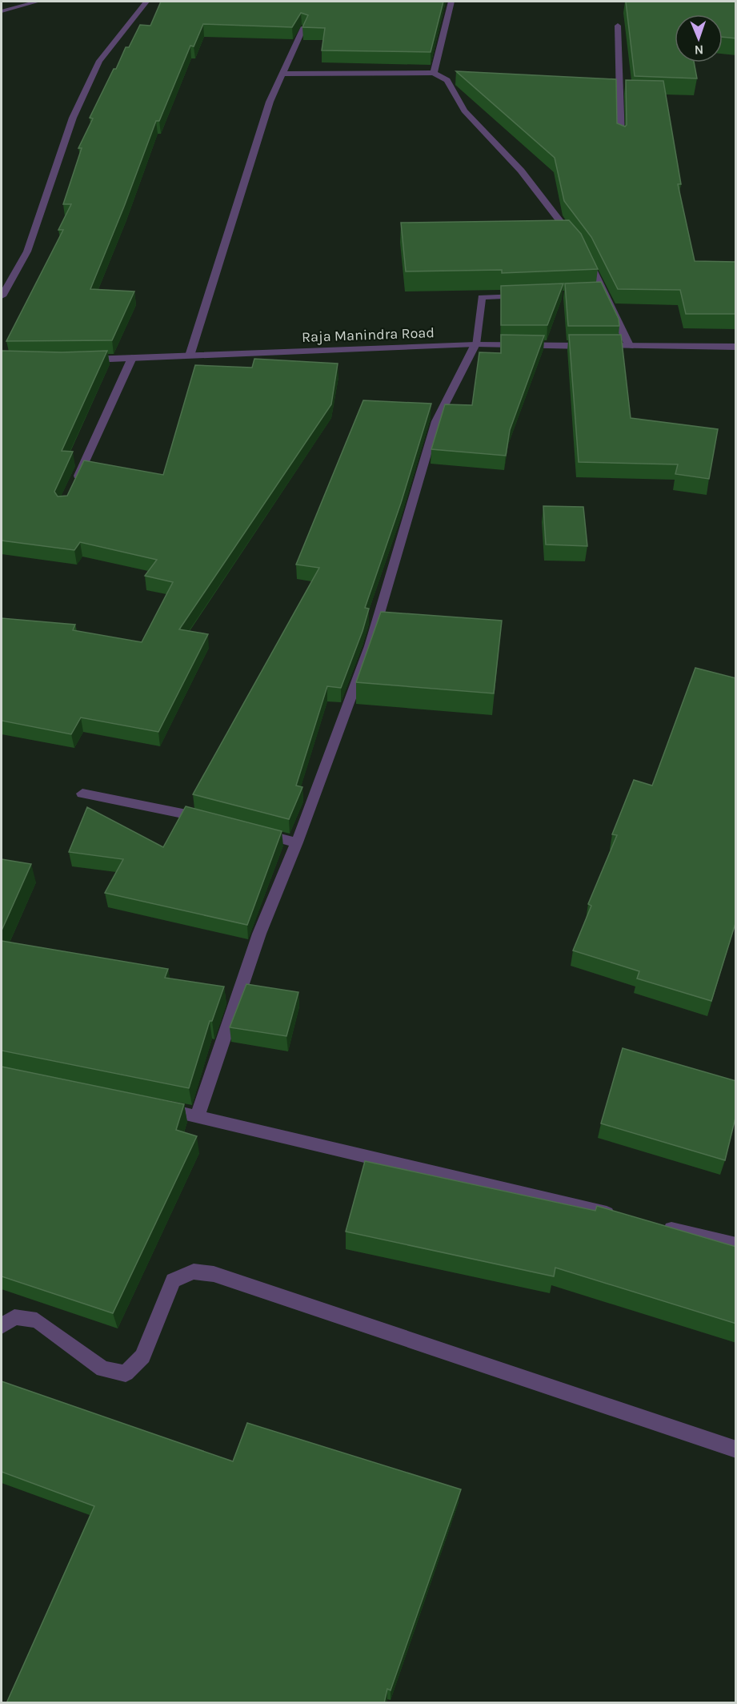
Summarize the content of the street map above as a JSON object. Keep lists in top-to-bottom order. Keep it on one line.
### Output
{"streets":{"street":["Raja Manindra Road"]},"north":"bottom"}
